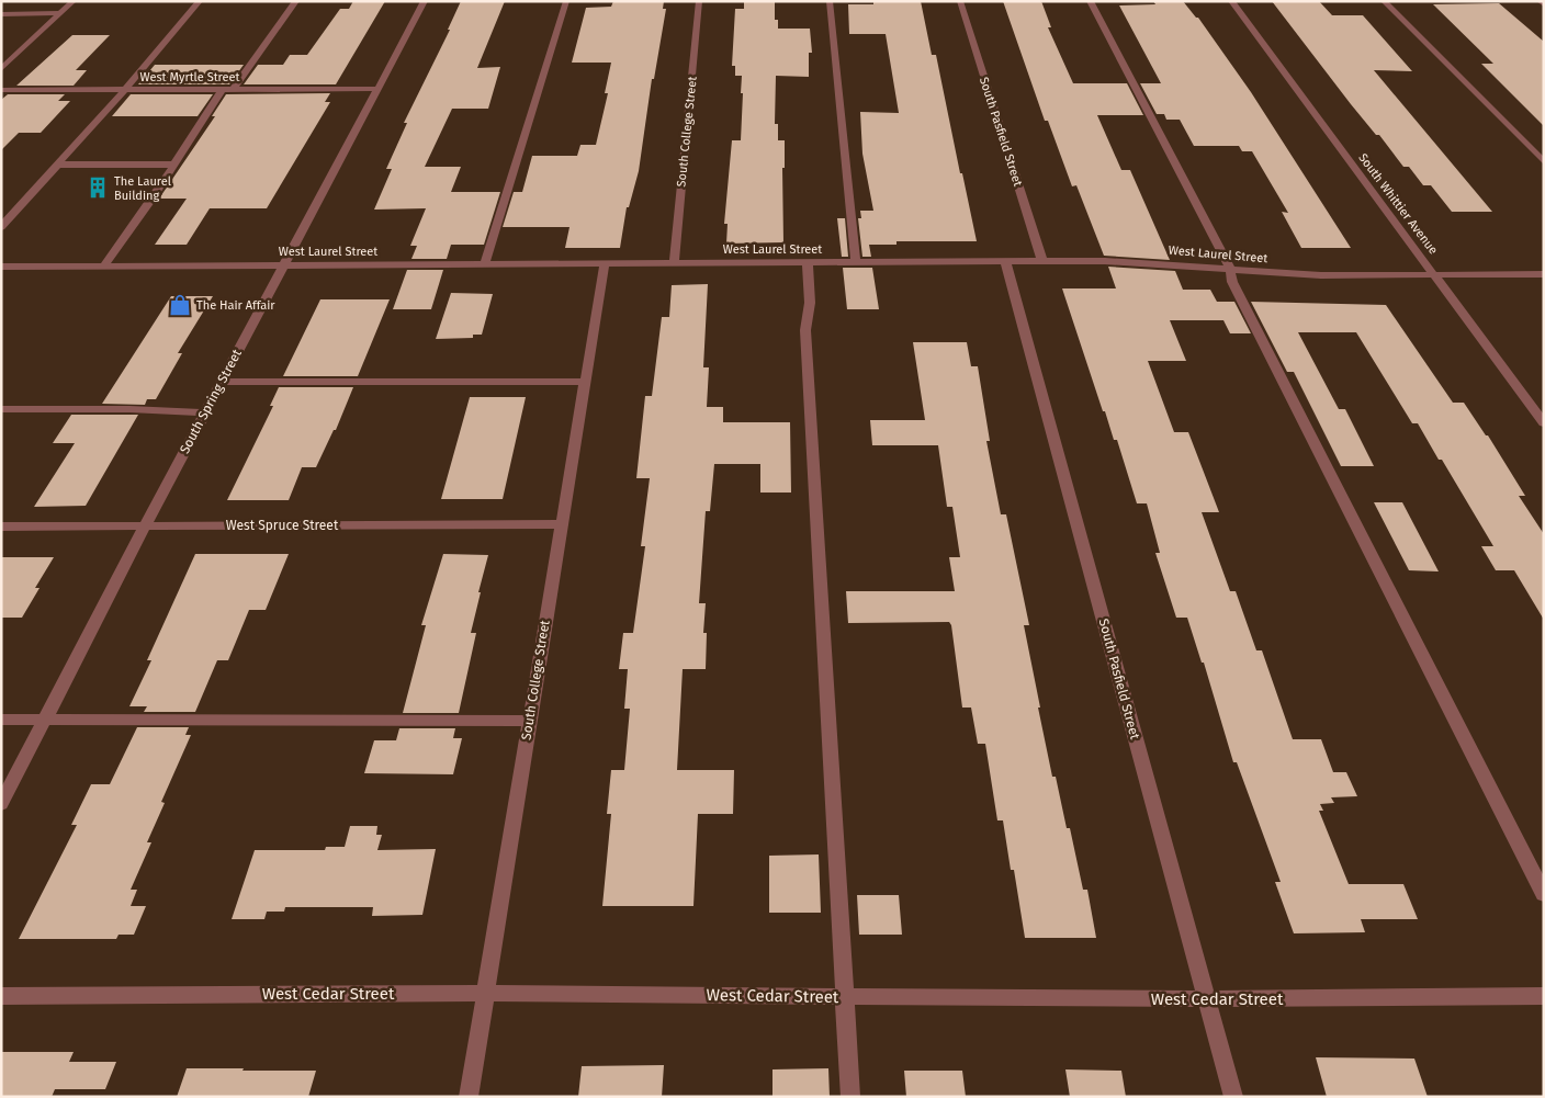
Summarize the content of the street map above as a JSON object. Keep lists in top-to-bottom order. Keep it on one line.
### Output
{"streets":{"street":["West Myrtle Street","South College Street","South Pasfield Street","South Whittier Avenue","West Laurel Street","South Spring Street","West Spruce Street","West Cedar Street"]},"crossings":[["West Myrtle Street","South Spring Street"],["South College Street","West Laurel Street"],["South College Street","West Spruce Street"],["South College Street","West Cedar Street"],["South Pasfield Street","West Laurel Street"],["South Pasfield Street","West Cedar Street"],["South Whittier Avenue","West Laurel Street"],["West Laurel Street","South Spring Street"],["South Spring Street","West Spruce Street"]],"places":{"building":["The Laurel Building"],"shop":["The Hair Affair"]}}
